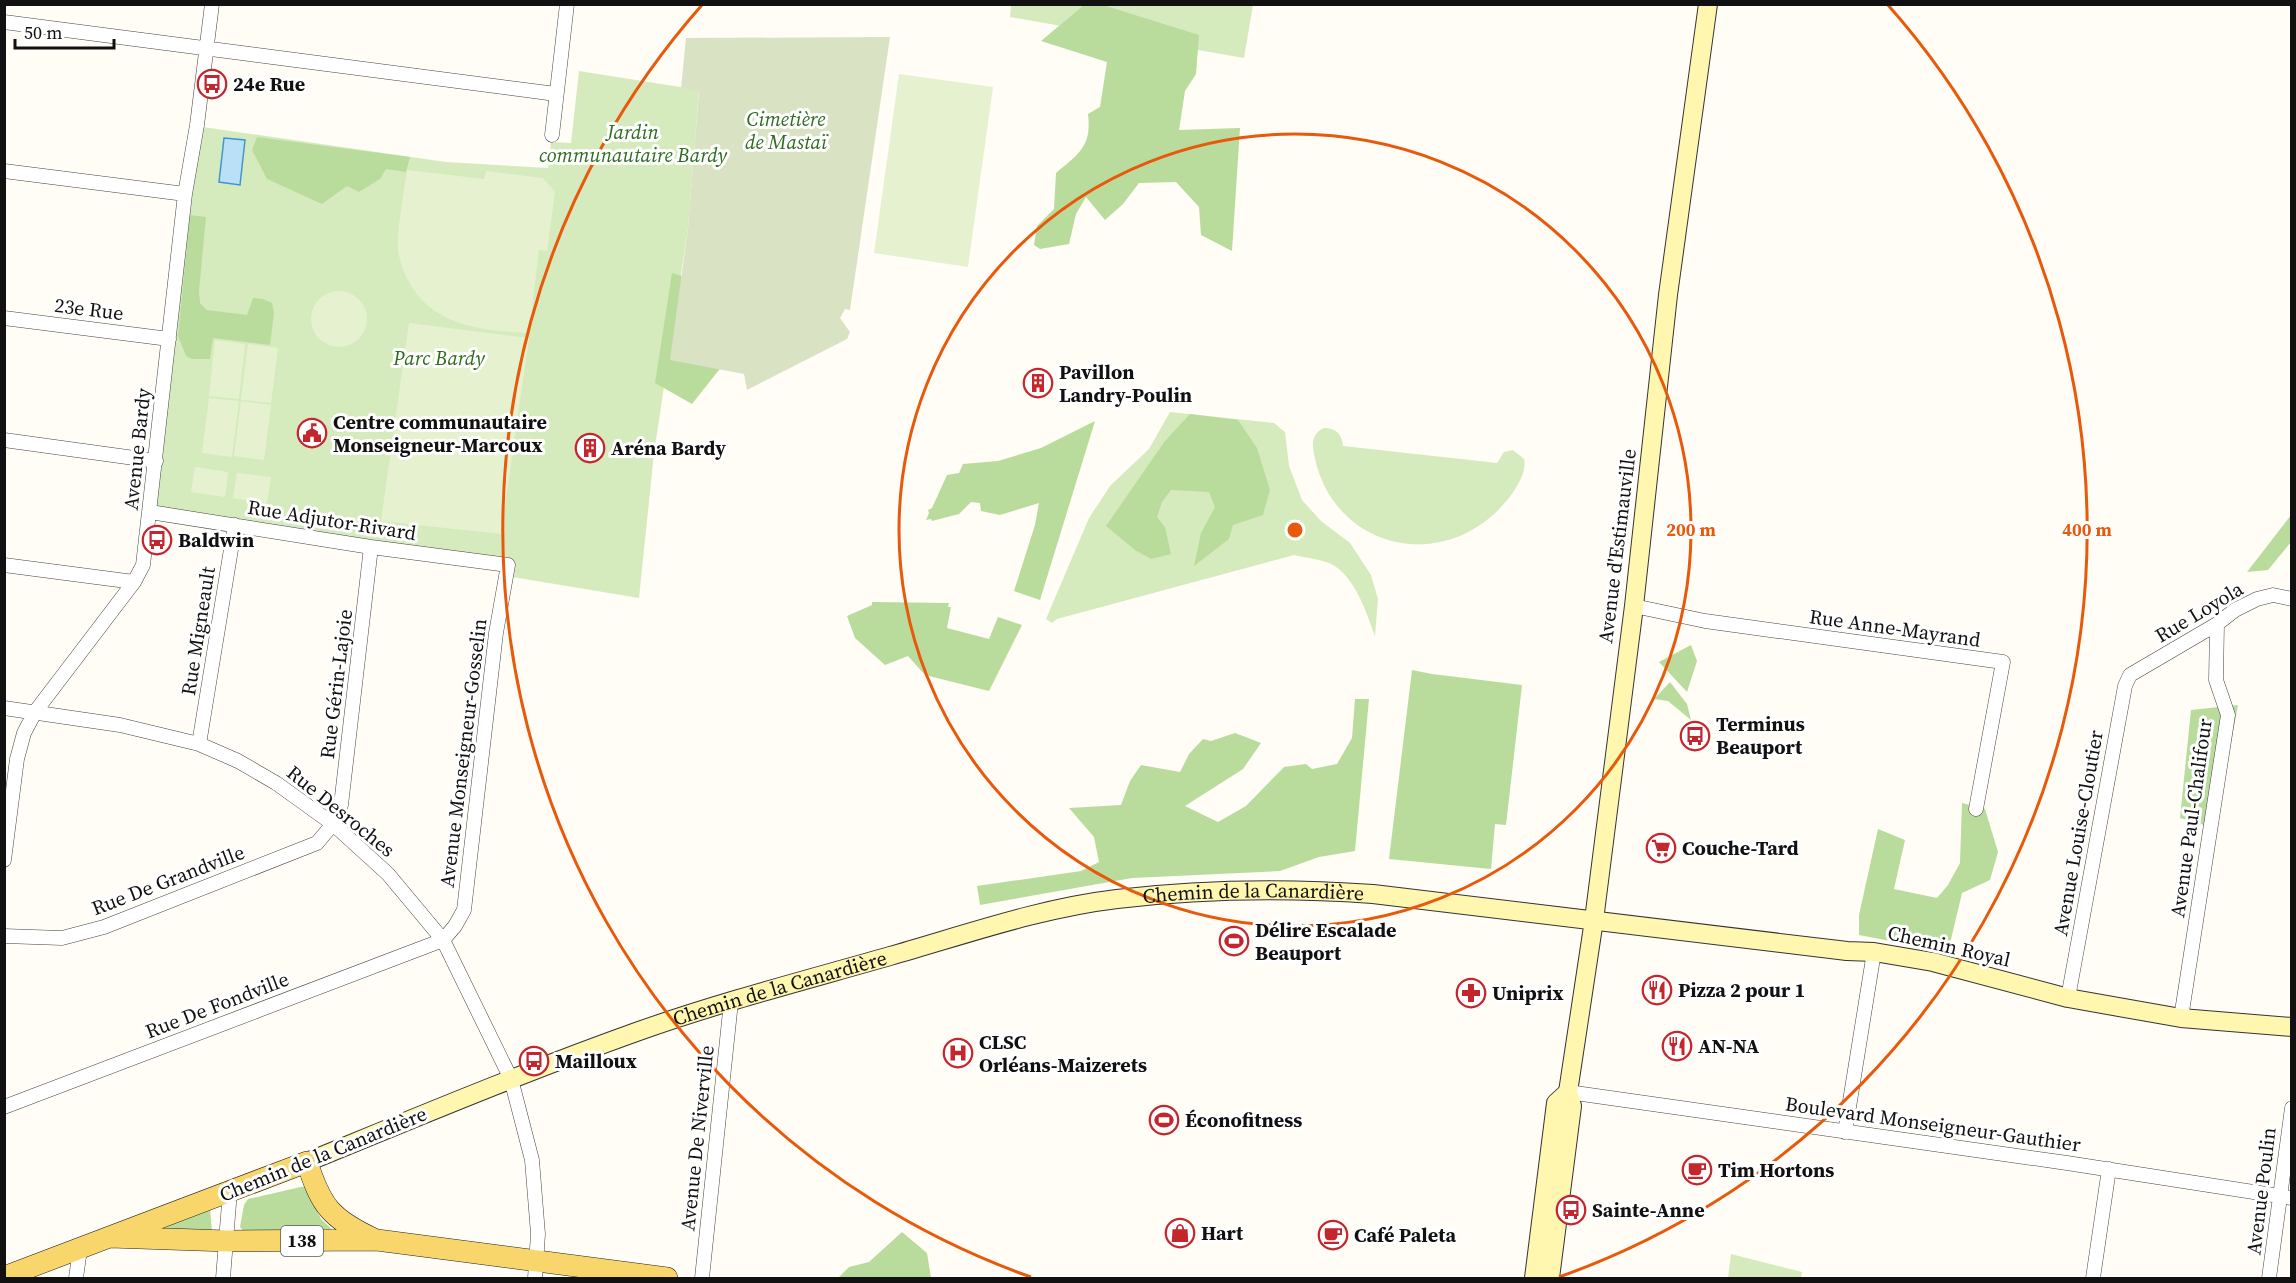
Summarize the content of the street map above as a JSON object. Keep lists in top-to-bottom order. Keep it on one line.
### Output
{"streets":{"main road":["Avenue d'Estimauville","Chemin de la Canardière","Chemin Royal","138"],"street":["23e Rue","Avenue Bardy","Rue Adjutor-Rivard","Rue Loyola","Rue Anne-Mayrand","Rue Migneault","Rue Gérin-Lajoie","Avenue Monseigneur-Gosselin","Rue Desroches","Avenue Paul-Chalifour","Avenue Louise-Cloutier","Rue De Grandville","Rue De Fondville","Boulevard Monseigneur-Gauthier","Avenue De Niverville","Avenue Poulin"]},"crossings":[["23e Rue","Avenue Bardy"],["Avenue Bardy","Rue Adjutor-Rivard"],["Avenue Bardy","Rue Desroches"],["Rue Adjutor-Rivard","Rue Migneault"],["Rue Adjutor-Rivard","Rue Gérin-Lajoie"],["Rue Adjutor-Rivard","Avenue Monseigneur-Gosselin"],["Avenue d'Estimauville","Rue Anne-Mayrand"],["Avenue d'Estimauville","Chemin de la Canardière"],["Avenue d'Estimauville","Chemin Royal"],["Avenue d'Estimauville","Boulevard Monseigneur-Gauthier"],["Rue Loyola","Avenue Paul-Chalifour"],["Rue Loyola","Avenue Louise-Cloutier"],["Rue Migneault","Rue Desroches"],["Rue Gérin-Lajoie","Rue Desroches"],["Rue Gérin-Lajoie","Rue De Grandville"],["Avenue Monseigneur-Gosselin","Rue Desroches"],["Avenue Monseigneur-Gosselin","Rue De Fondville"],["Rue Desroches","Rue De Grandville"],["Rue Desroches","Chemin de la Canardière"],["Rue Desroches","Rue De Fondville"],["Rue Desroches","138"],["Avenue Paul-Chalifour","Chemin Royal"],["Avenue Louise-Cloutier","Chemin Royal"],["Chemin de la Canardière","Chemin Royal"],["Chemin de la Canardière","Avenue De Niverville"],["Chemin de la Canardière","138"],["Boulevard Monseigneur-Gauthier","Avenue Poulin"]],"parks":["Cimetière de Mastaï","Jardin communautaire Bardy","Parc Bardy"],"places":{"bus stop":["24e Rue","Baldwin","Terminus Beauport","Mailloux","Sainte-Anne"],"building":["Pavillon Landry-Poulin","Aréna Bardy"],"public building":["Centre communautaire Monseigneur-Marcoux"],"supermarket":["Couche-Tard"],"sports":["Délire Escalade Beauport","Éconofitness"],"restaurant":["Pizza 2 pour 1","AN-NA"],"pharmacy":["Uniprix"],"hospital":["CLSC Orléans-Maizerets"],"cafe":["Tim Hortons","Café Paleta"],"shop":["Hart"]},"scale_bar":"50 m","rings":["200 m","400 m"]}
